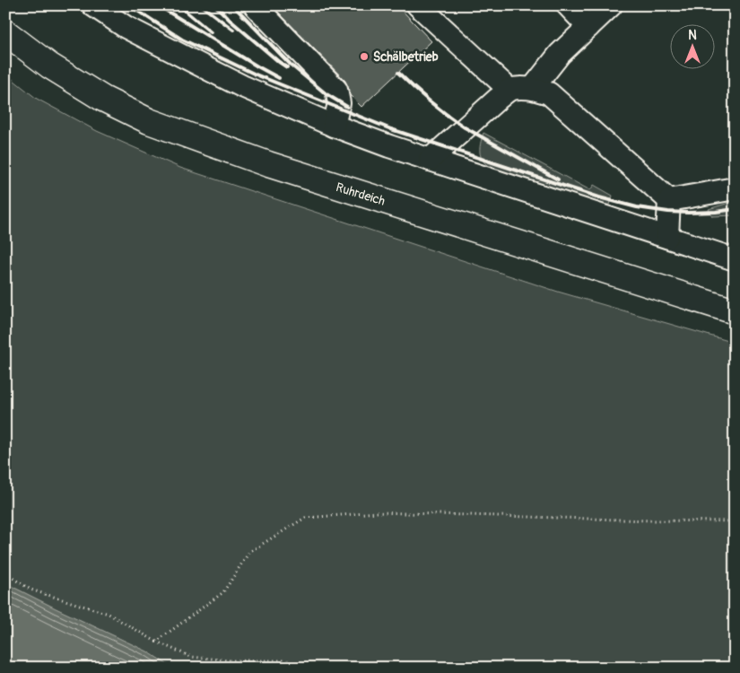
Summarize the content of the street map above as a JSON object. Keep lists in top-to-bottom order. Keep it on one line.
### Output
{"streets":{"main road":["Ruhrdeich"]},"places":["Schälbetrieb"],"north":"top"}
